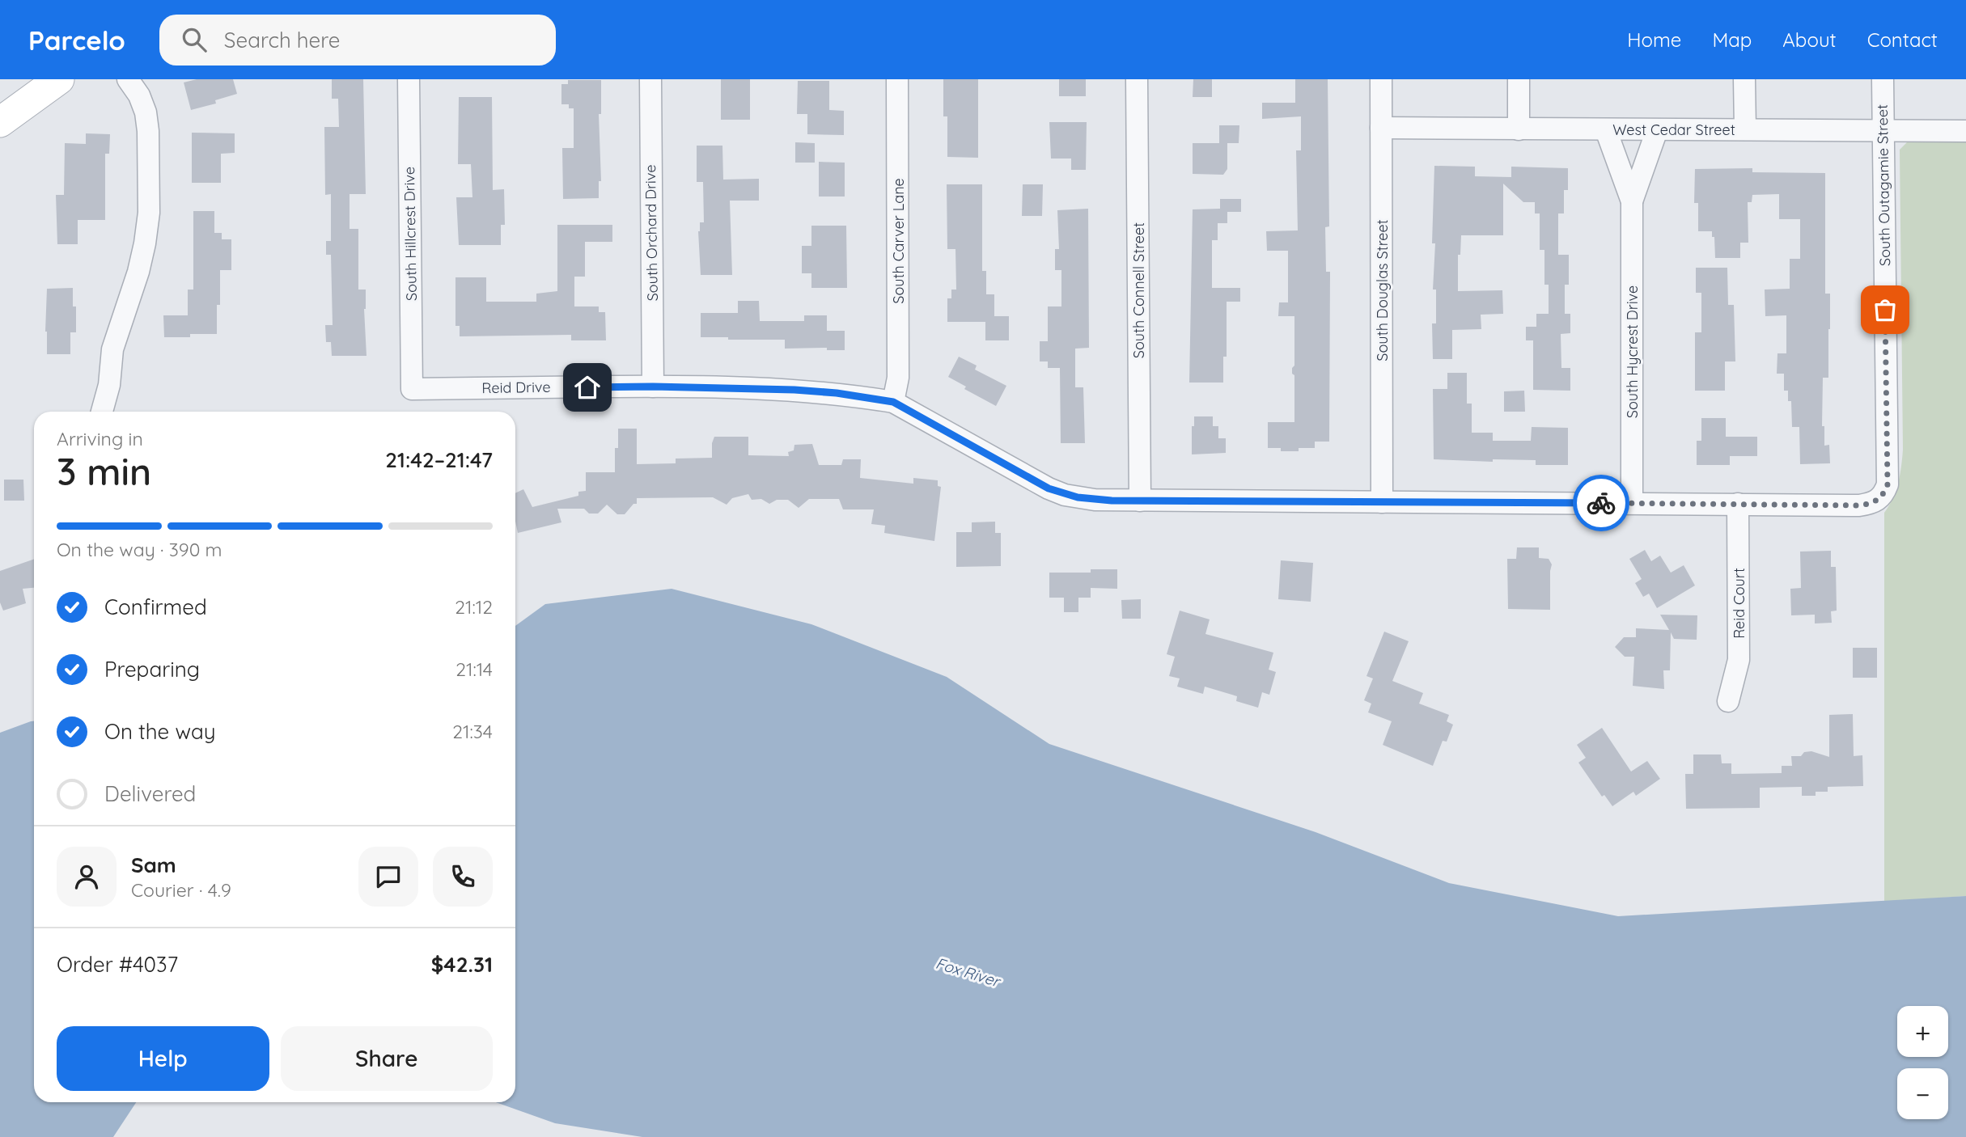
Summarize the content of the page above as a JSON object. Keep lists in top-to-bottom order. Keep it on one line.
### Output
{"streets":{"street":["West Cedar Street","South Outagamie Street","South Orchard Drive","South Hillcrest Drive","South Carver Lane","South Connell Street","South Douglas Street","South Hycrest Drive","Reid Drive","Reid Court"]},"crossings":[["West Cedar Street","South Outagamie Street"],["West Cedar Street","South Douglas Street"],["West Cedar Street","South Hycrest Drive"],["South Outagamie Street","Reid Drive"],["South Orchard Drive","Reid Drive"],["South Hillcrest Drive","Reid Drive"],["South Carver Lane","Reid Drive"],["South Connell Street","Reid Drive"],["South Douglas Street","Reid Drive"],["South Hycrest Drive","Reid Drive"],["Reid Drive","Reid Court"]],"water":["Fox River"],"page":{"header":"Parcelo","search":"Search here","nav":["Home","Map","About","Contact"],"heading":["3 min","Arriving in","21:42–21:47"],"panel":["Sam","Courier · 4.9","Order #4037","$42.31"],"bar":"On the way · 390 m","list":[["Confirmed","21:12"],["Preparing","21:14"],["On the way","21:34"],"Delivered"],"map_buttons":["+","−"],"buttons":["Help","Share"]}}
